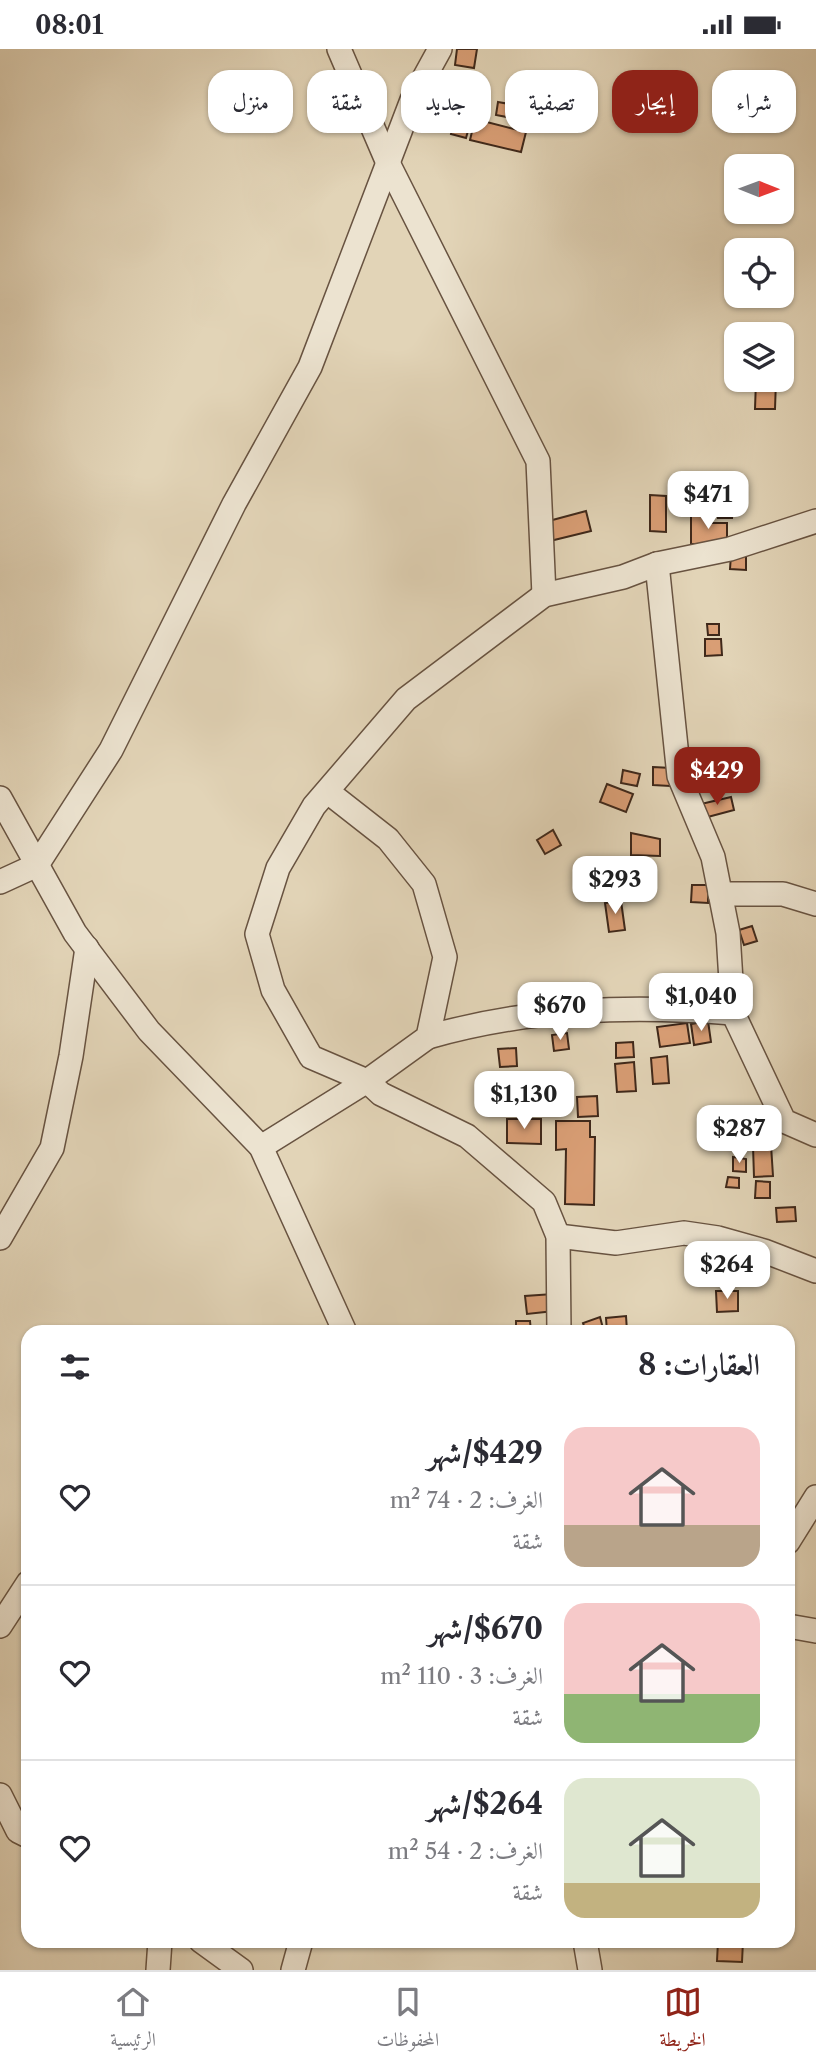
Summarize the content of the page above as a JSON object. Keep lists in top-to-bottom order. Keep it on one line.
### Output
{"north":"right","page":{"status":"08:01","chip":["شراء","إيجار","تصفية","جديد","شقة","منزل"],"price":["$471","$429","$293","$1,040","$670","$1,130","$287","$264"],"heading":"العقارات: 8","list":[{"name":"$429/شهر","note":"الغرف: 2 · 74 m² · شقة"},{"name":"$670/شهر","note":"الغرف: 3 · 110 m² · شقة"},{"name":"$264/شهر","note":"الغرف: 2 · 54 m² · شقة"}],"tabs":["الخريطة","المحفوظات","الرئيسية"]}}
